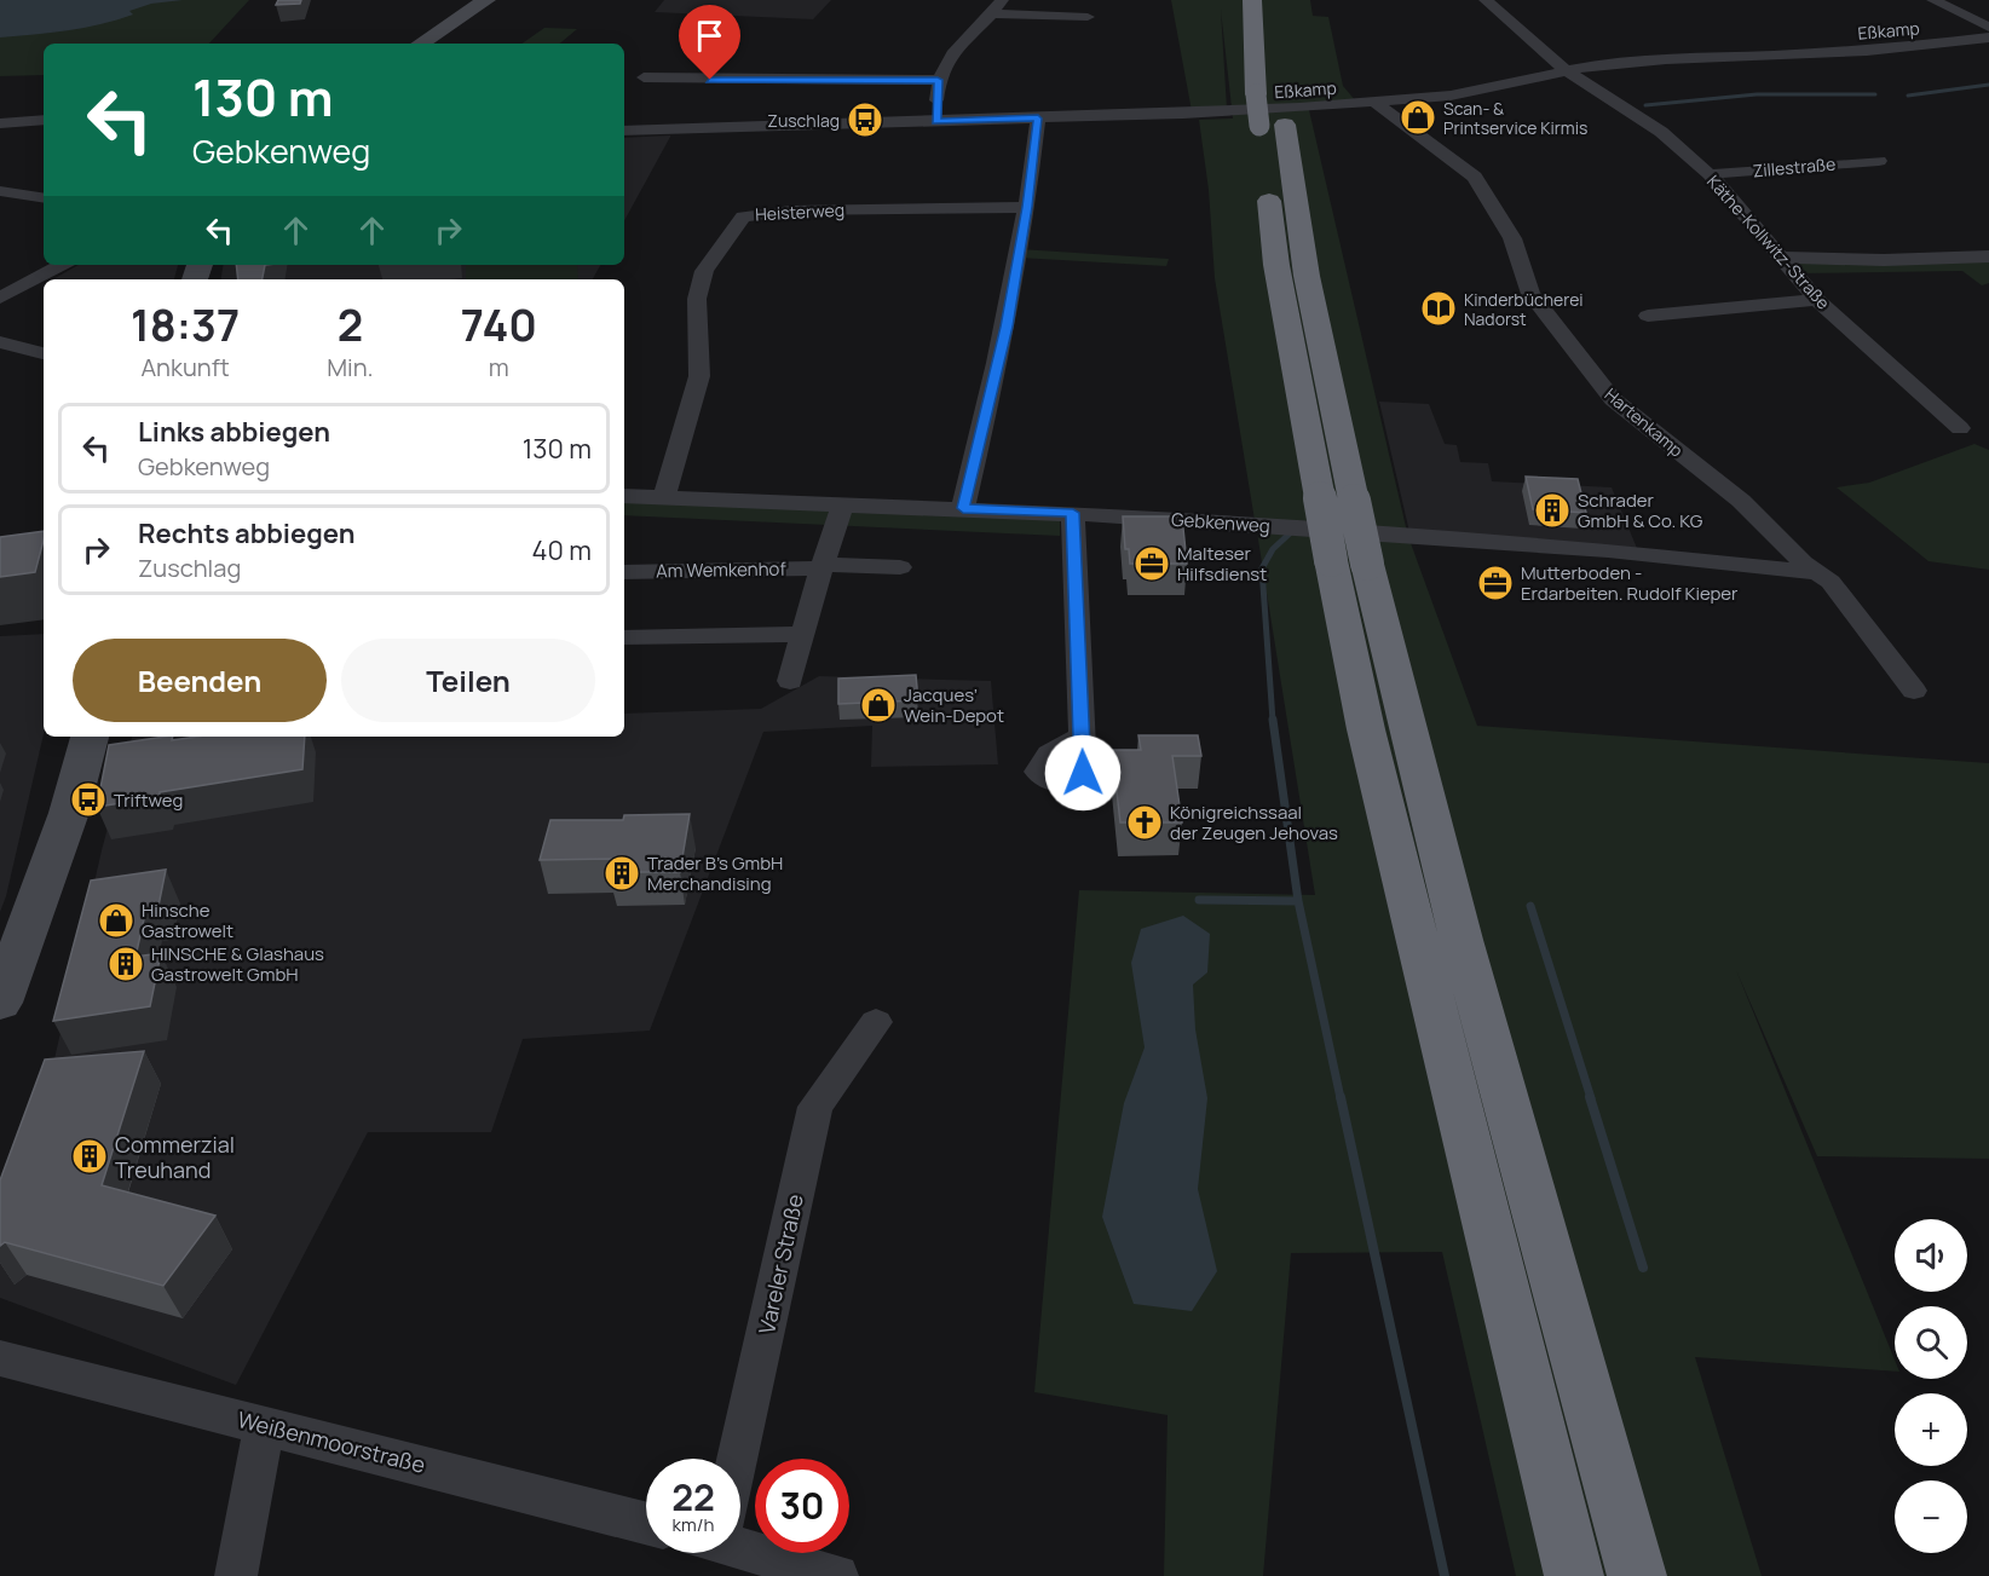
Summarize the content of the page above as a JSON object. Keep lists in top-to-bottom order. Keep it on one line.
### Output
{"streets":{"street":["Eßkamp","Zillestraße","Heisterweg","Käthe-Kollwitz-Straße","Hartenkamp","Gebkenweg","Am Wemkenhof","Vareler Straße","Weißenmoorstraße"]},"crossings":[["Eßkamp","Käthe-Kollwitz-Straße"],["Eßkamp","Hartenkamp"],["Zillestraße","Käthe-Kollwitz-Straße"],["Heisterweg","Gebkenweg"],["Hartenkamp","Gebkenweg"]],"places":{"shop":["Scan- & Printservice Kirmis","Jacques’ Wein-Depot","Hinsche Gastrowelt"],"bus stop":["Zuschlag","Triftweg"],"library":["Kinderbücherei Nadorst"],"building":["Schrader GmbH & Co. KG","Trader B's GmbH Merchandising","HINSCHE & Glashaus Gastrowelt GmbH","Commerzial Treuhand"],"office":["Malteser Hilfsdienst","Mutterboden - Erdarbeiten. Rudolf Kieper"],"church":["Königreichssaal der Zeugen Jehovas"]},"page":{"turn":["130 m","Gebkenweg"],"eta":["18:37","Ankunft","2","Min.","740","m"],"list":[{"name":"Links abbiegen","note":"Gebkenweg","value":"130 m"},{"name":"Rechts abbiegen","note":"Zuschlag","value":"40 m"}],"buttons":["Beenden","Teilen"],"map_buttons":["+","−"],"speed":"22 km/h","limit":"30"}}
